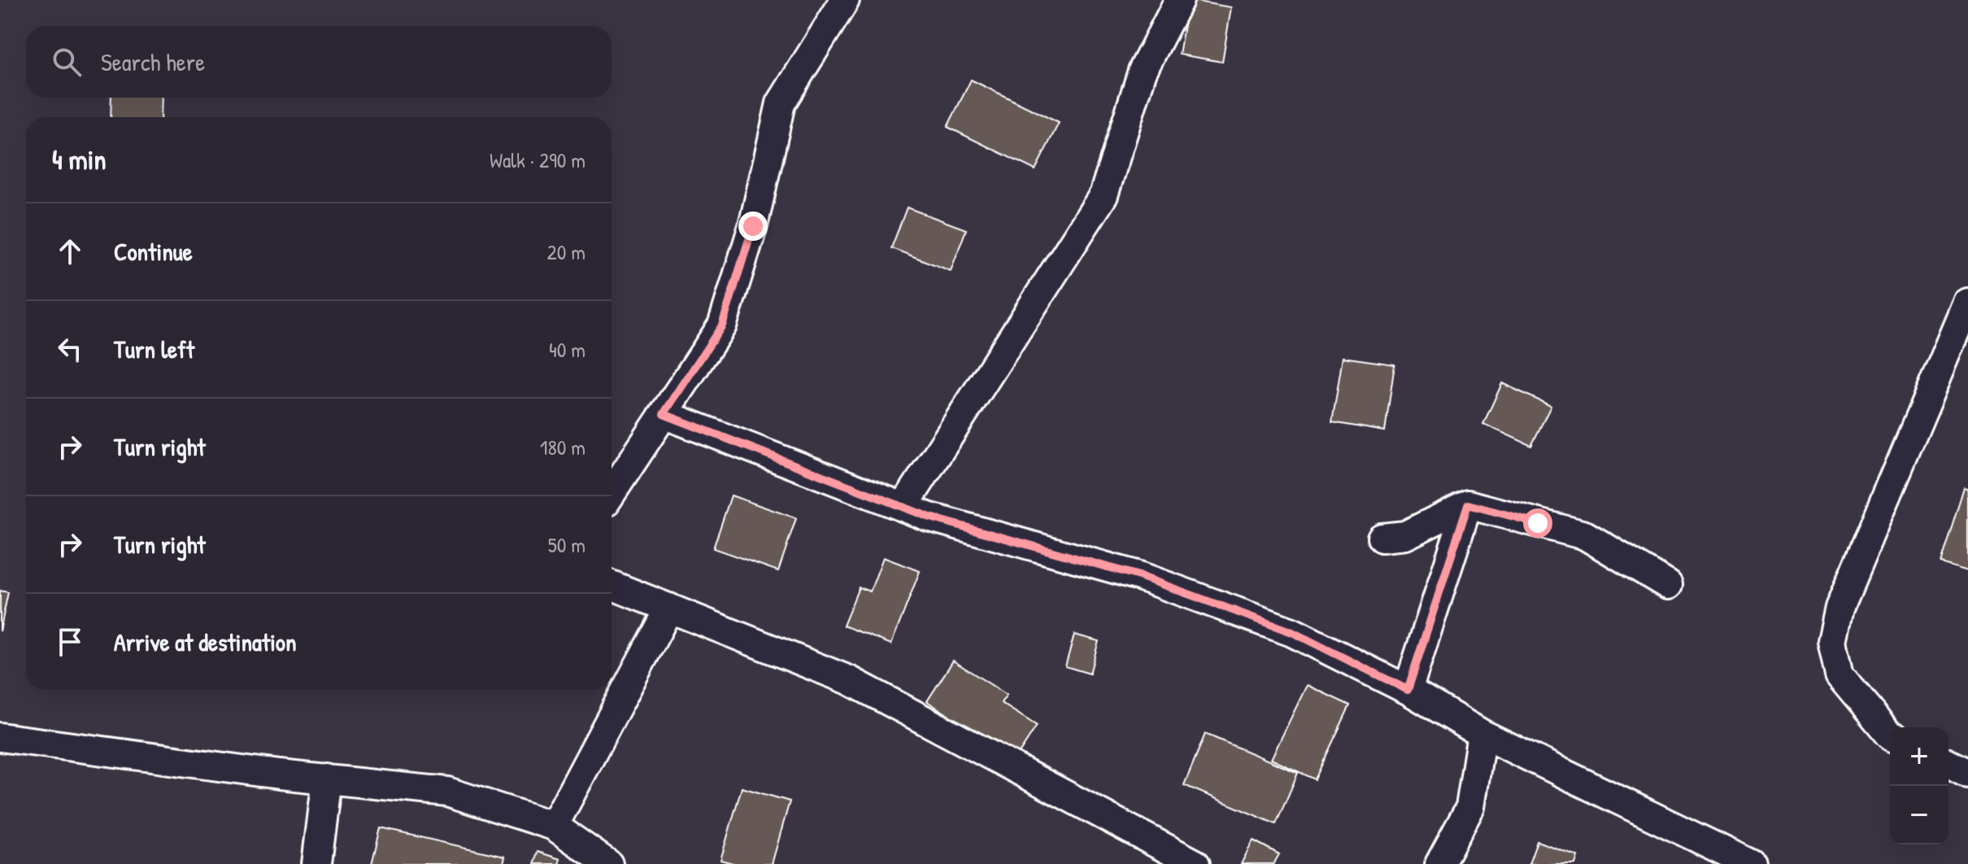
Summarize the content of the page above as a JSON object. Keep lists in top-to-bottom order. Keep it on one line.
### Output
{"page":{"search":"Search here","heading":["4 min","Walk · 290 m"],"list":[["Continue","20 m"],["Turn left","40 m"],["Turn right","180 m"],["Turn right","50 m"],"Arrive at destination"],"map_buttons":["+","−"]}}
